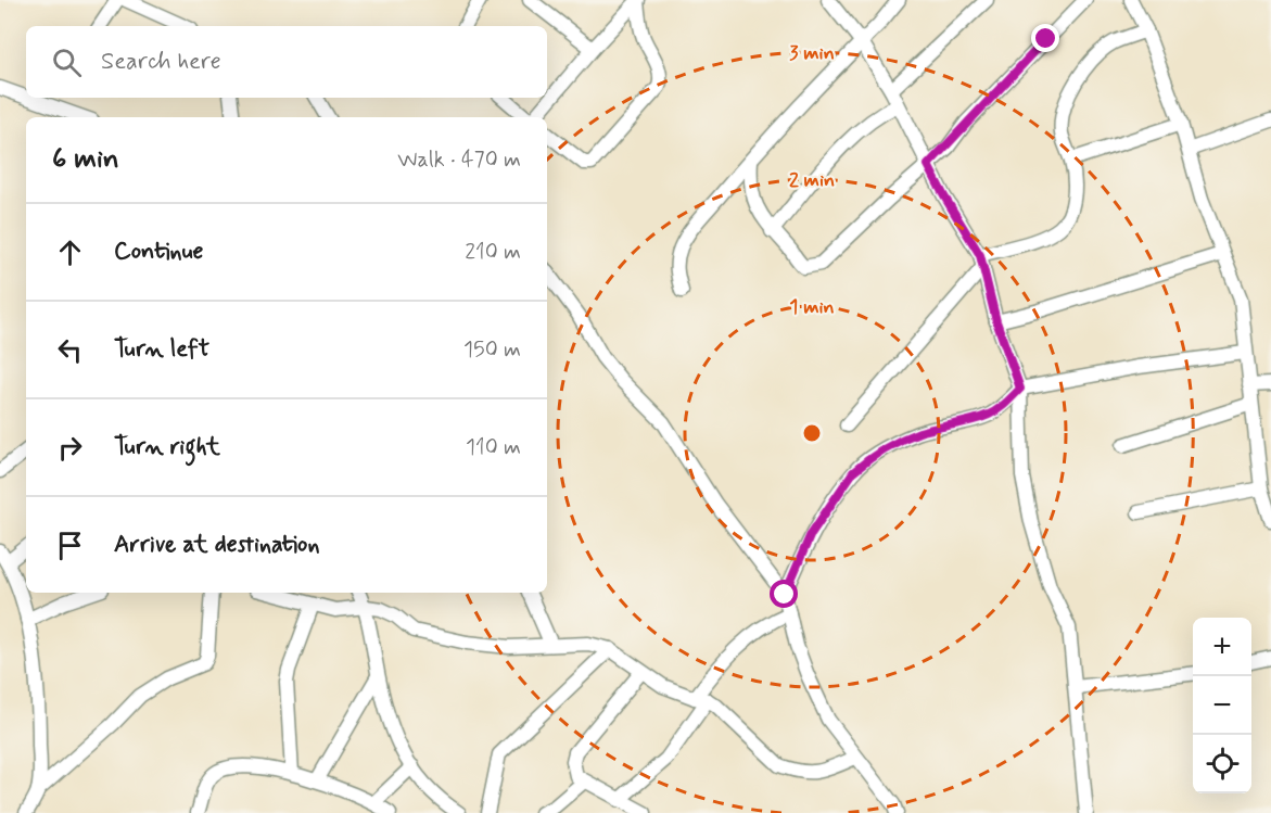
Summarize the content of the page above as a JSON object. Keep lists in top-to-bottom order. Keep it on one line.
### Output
{"page":{"search":"Search here","heading":["6 min","Walk · 470 m"],"list":[["Continue","210 m"],["Turn left","150 m"],["Turn right","110 m"],"Arrive at destination"],"map_buttons":["+","−"]},"rings":["3 min","2 min","1 min"]}
